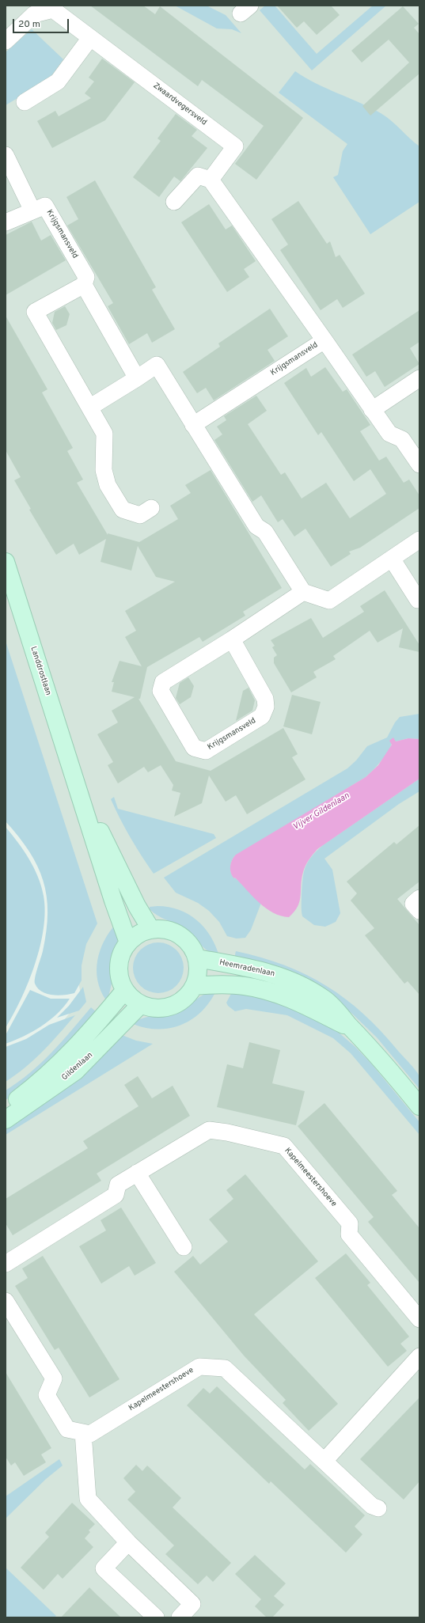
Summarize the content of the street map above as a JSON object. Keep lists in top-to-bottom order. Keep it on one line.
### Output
{"streets":{"street":["Zwaardvegersveld","Krijgsmansveld","Landdrostlaan","Heemradenlaan","Gildenlaan","Kapelmeestershoeve"]},"crossings":[["Landdrostlaan","Heemradenlaan"],["Landdrostlaan","Gildenlaan"],["Heemradenlaan","Gildenlaan"]],"water":["Vijver Gildenlaan"],"scale_bar":"20 m"}
